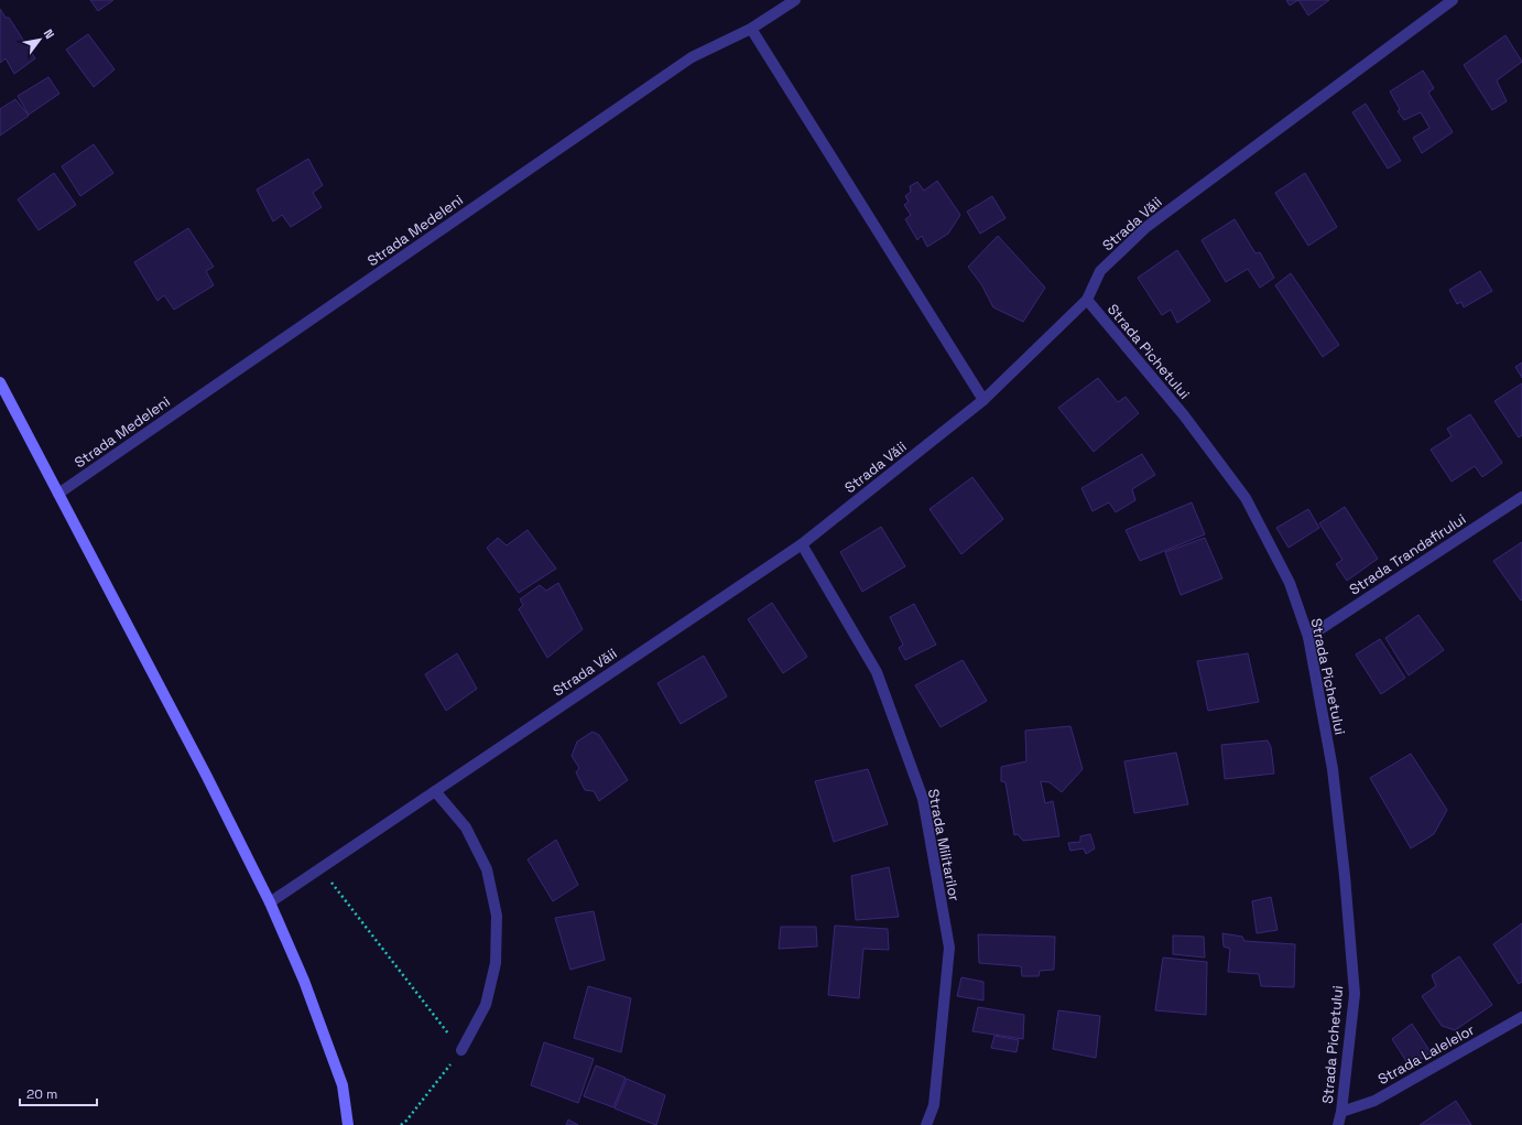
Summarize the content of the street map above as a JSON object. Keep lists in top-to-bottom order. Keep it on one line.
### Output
{"streets":{"street":["Strada Văii","Strada Medeleni","Strada Pichetului","Strada Trandafirului","Strada Militarilor","Strada Lalelelor"]},"crossings":[["Strada Văii","Strada Pichetului"],["Strada Văii","Strada Militarilor"],["Strada Pichetului","Strada Trandafirului"],["Strada Pichetului","Strada Lalelelor"]],"scale_bar":"20 m","north":"top right"}
